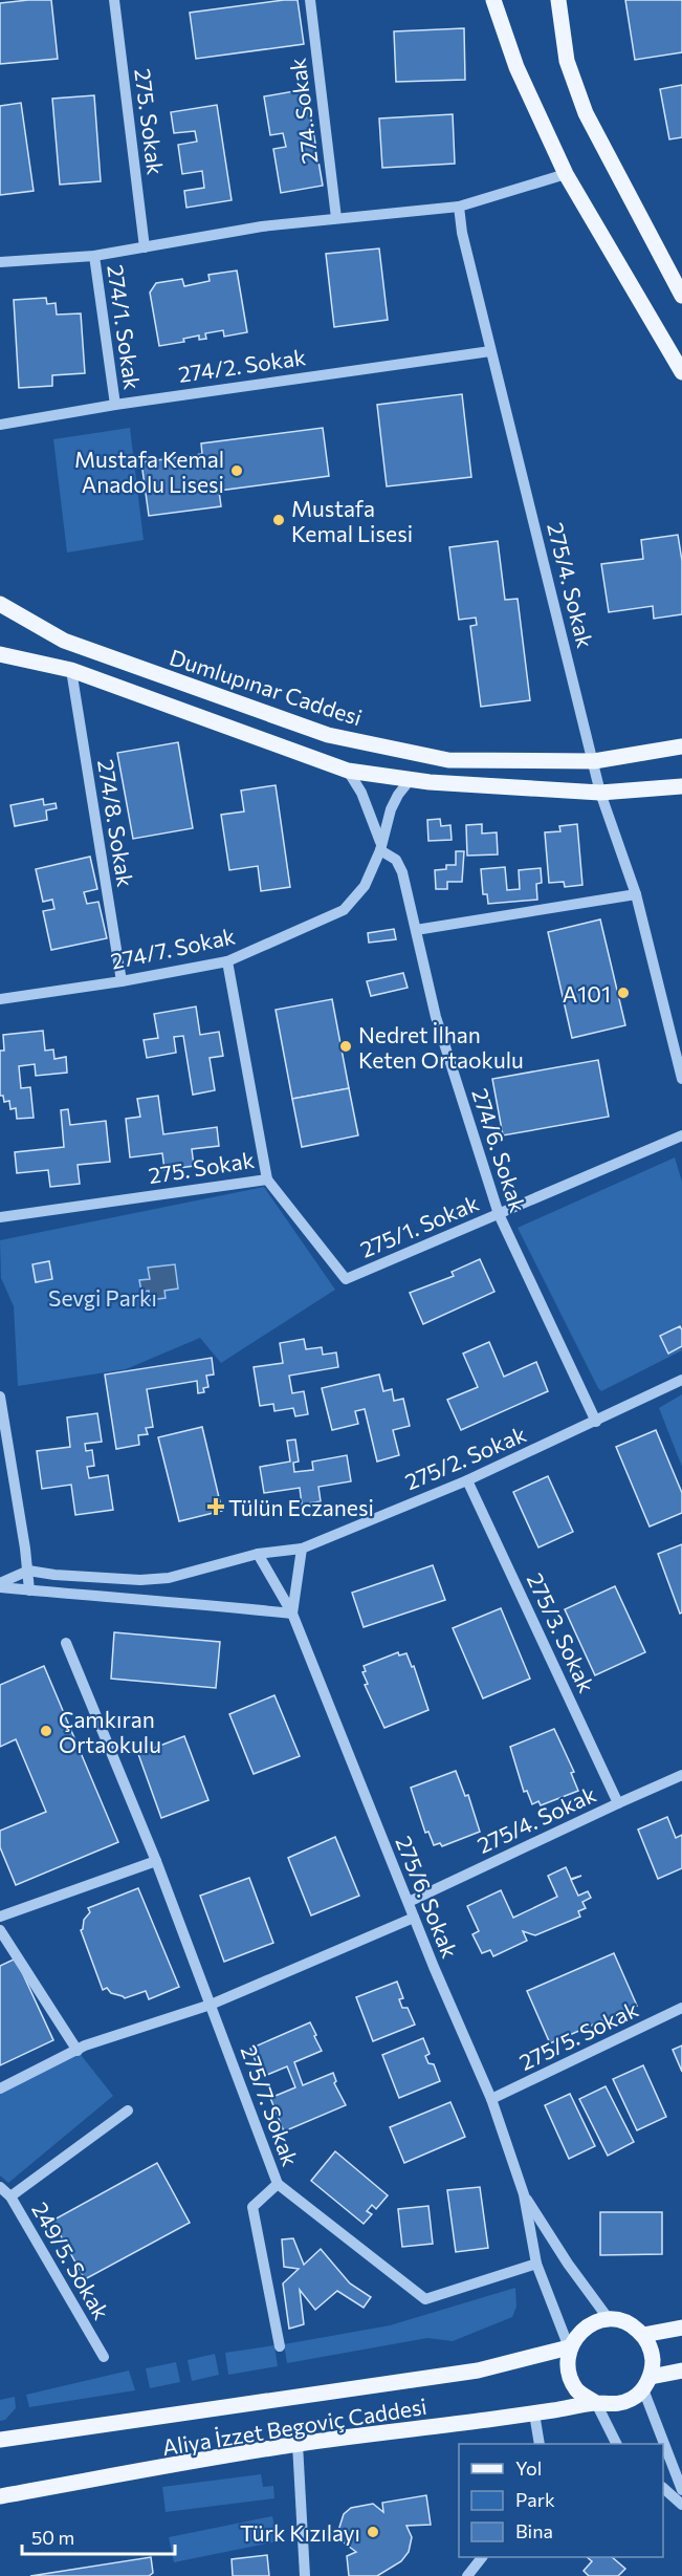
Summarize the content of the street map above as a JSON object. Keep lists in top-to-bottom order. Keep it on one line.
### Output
{"streets":{"main road":["Dumlupınar Caddesi","Aliya İzzet Begoviç Caddesi"],"street":["274. Sokak","275. Sokak","274/1. Sokak","274/2. Sokak","275/4. Sokak","274/8. Sokak","274/7. Sokak","274/6. Sokak","275/1. Sokak","275/2. Sokak","275/3. Sokak","275/6. Sokak","275/5. Sokak","275/7. Sokak","249/5. Sokak"]},"crossings":[["275. Sokak","274/7. Sokak"],["275. Sokak","275/1. Sokak"],["274/1. Sokak","274/2. Sokak"],["274/2. Sokak","275/4. Sokak"],["275/4. Sokak","Dumlupınar Caddesi"],["275/4. Sokak","275/3. Sokak"],["275/4. Sokak","275/6. Sokak"],["274/8. Sokak","274/7. Sokak"],["274/7. Sokak","274/6. Sokak"],["274/6. Sokak","275/1. Sokak"],["274/6. Sokak","275/2. Sokak"],["275/2. Sokak","275/3. Sokak"],["275/6. Sokak","275/5. Sokak"],["275/6. Sokak","275/7. Sokak"],["275/6. Sokak","Aliya İzzet Begoviç Caddesi"]],"parks":["Sevgi Parkı"],"places":{"other":["Mustafa Kemal Anadolu Lisesi","Mustafa Kemal Lisesi","A101","Nedret İlhan Keten Ortaokulu","Çamkıran Ortaokulu","Türk Kızılayı"],"health":["Tülün Eczanesi"]},"legend":["Yol","Park","Bina"],"scale_bar":"50 m"}
